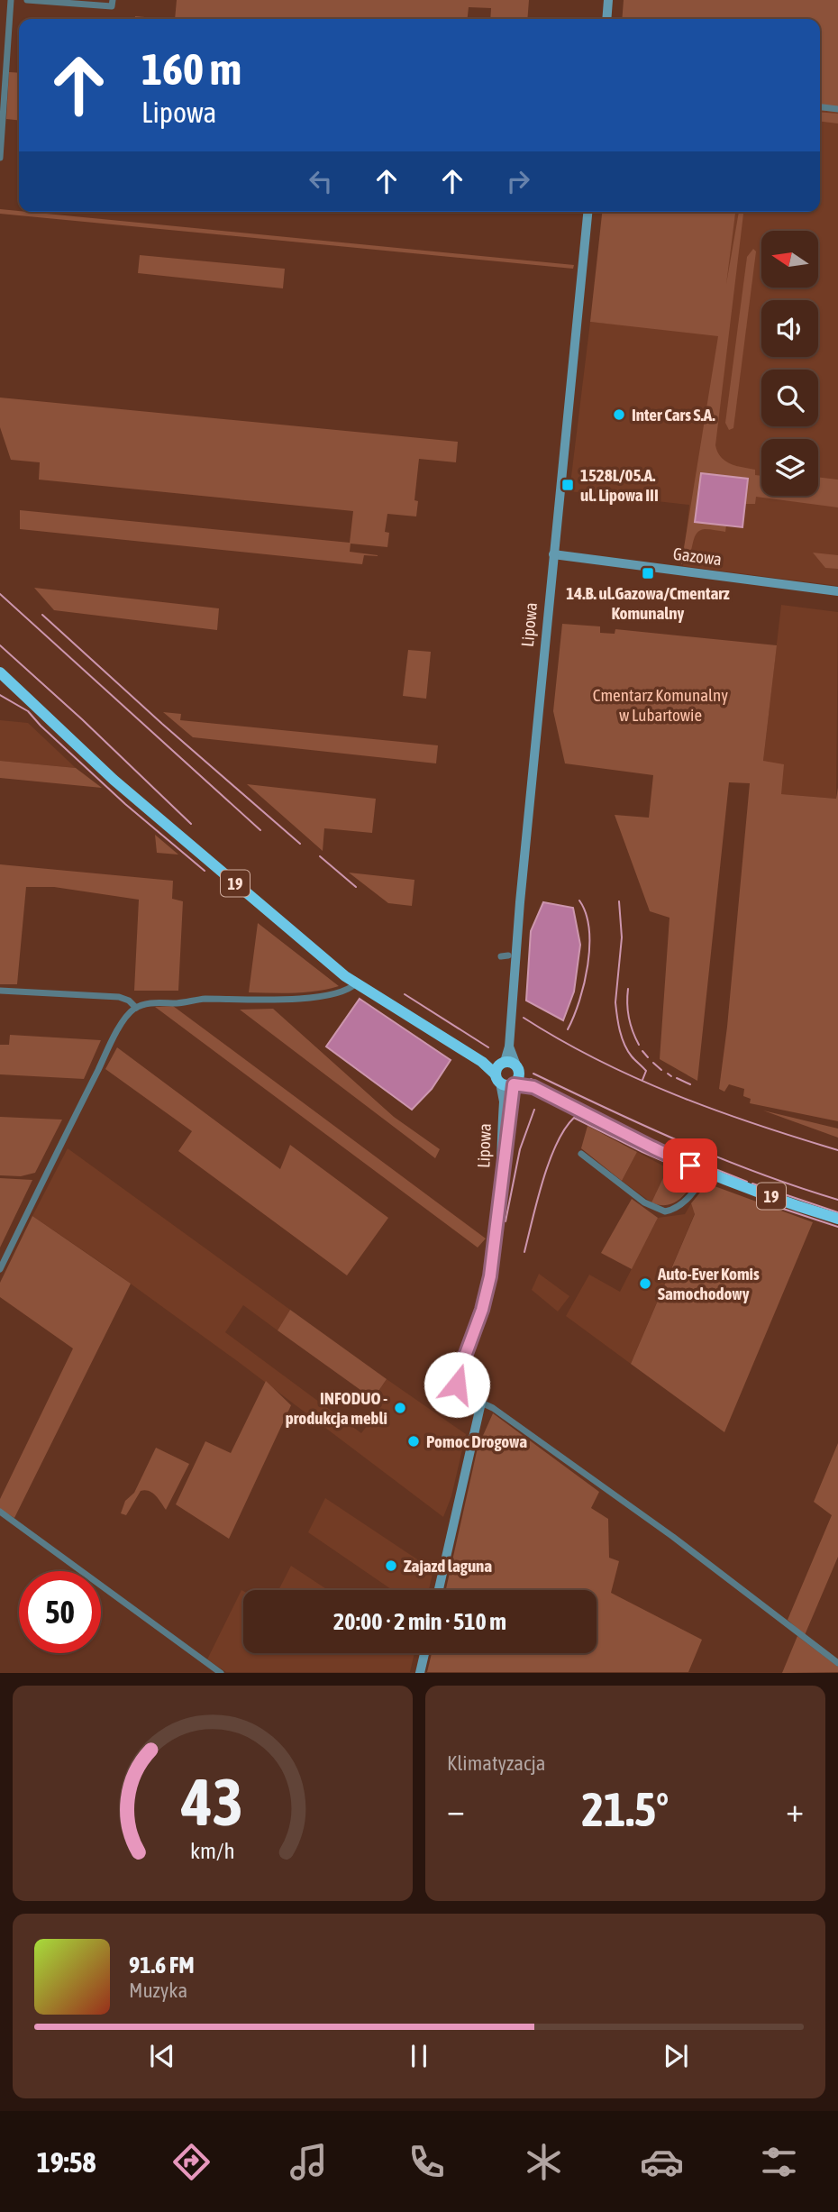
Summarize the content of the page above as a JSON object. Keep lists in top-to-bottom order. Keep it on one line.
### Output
{"streets":{"highway":["19"],"street":["Gazowa","Lipowa"]},"crossings":[["Gazowa","Lipowa"],["Lipowa","19"]],"parks":["Cmentarz Komunalny w Lubartowie"],"places":{"other":["Inter Cars S.A.","Auto-Ever Komis Samochodowy","INFODUO - produkcja mebli","Pomoc Drogowa","Zajazd laguna"],"transit":["1528L/05.A. ul. Lipowa III","14.B. ul.Gazowa/Cmentarz Komunalny"]},"north":"left","page":{"turn":["160 m","Lipowa"],"limit":"50","trip":"20:00 · 2 min · 510 m","tile":"Klimatyzacja","heat":["−","21.5°","+"],"song":["91.6 FM","Muzyka"],"tabs":"19:58","gauge":["43","km/h"]}}
